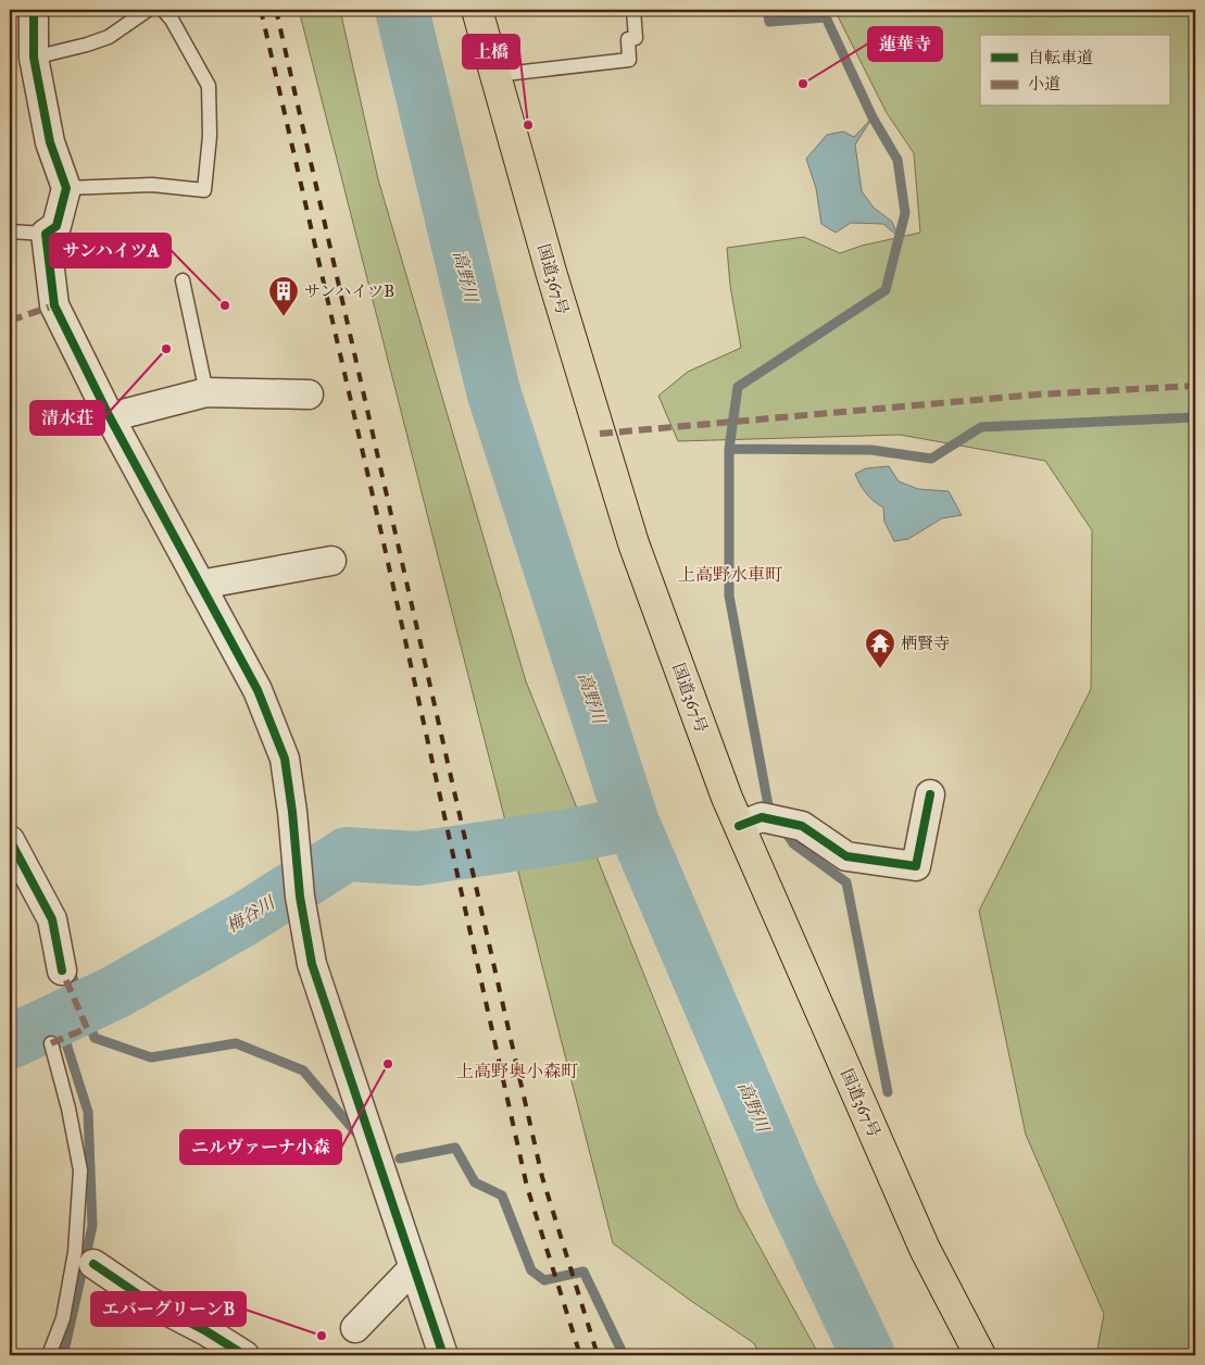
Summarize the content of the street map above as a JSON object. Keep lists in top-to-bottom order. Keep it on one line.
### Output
{"streets":{"highway":["国道367号"]},"districts":["上高野水車町","上高野奥小森町"],"water":["高野川","梅谷川"],"places":{"other":["蓮華寺","上橋","サンハイツA","清水荘","ニルヴァーナ小森","エバーグリーンB"],"building":["サンハイツB"],"temple":["栖賢寺"]},"legend":["自転車道","小道"]}
